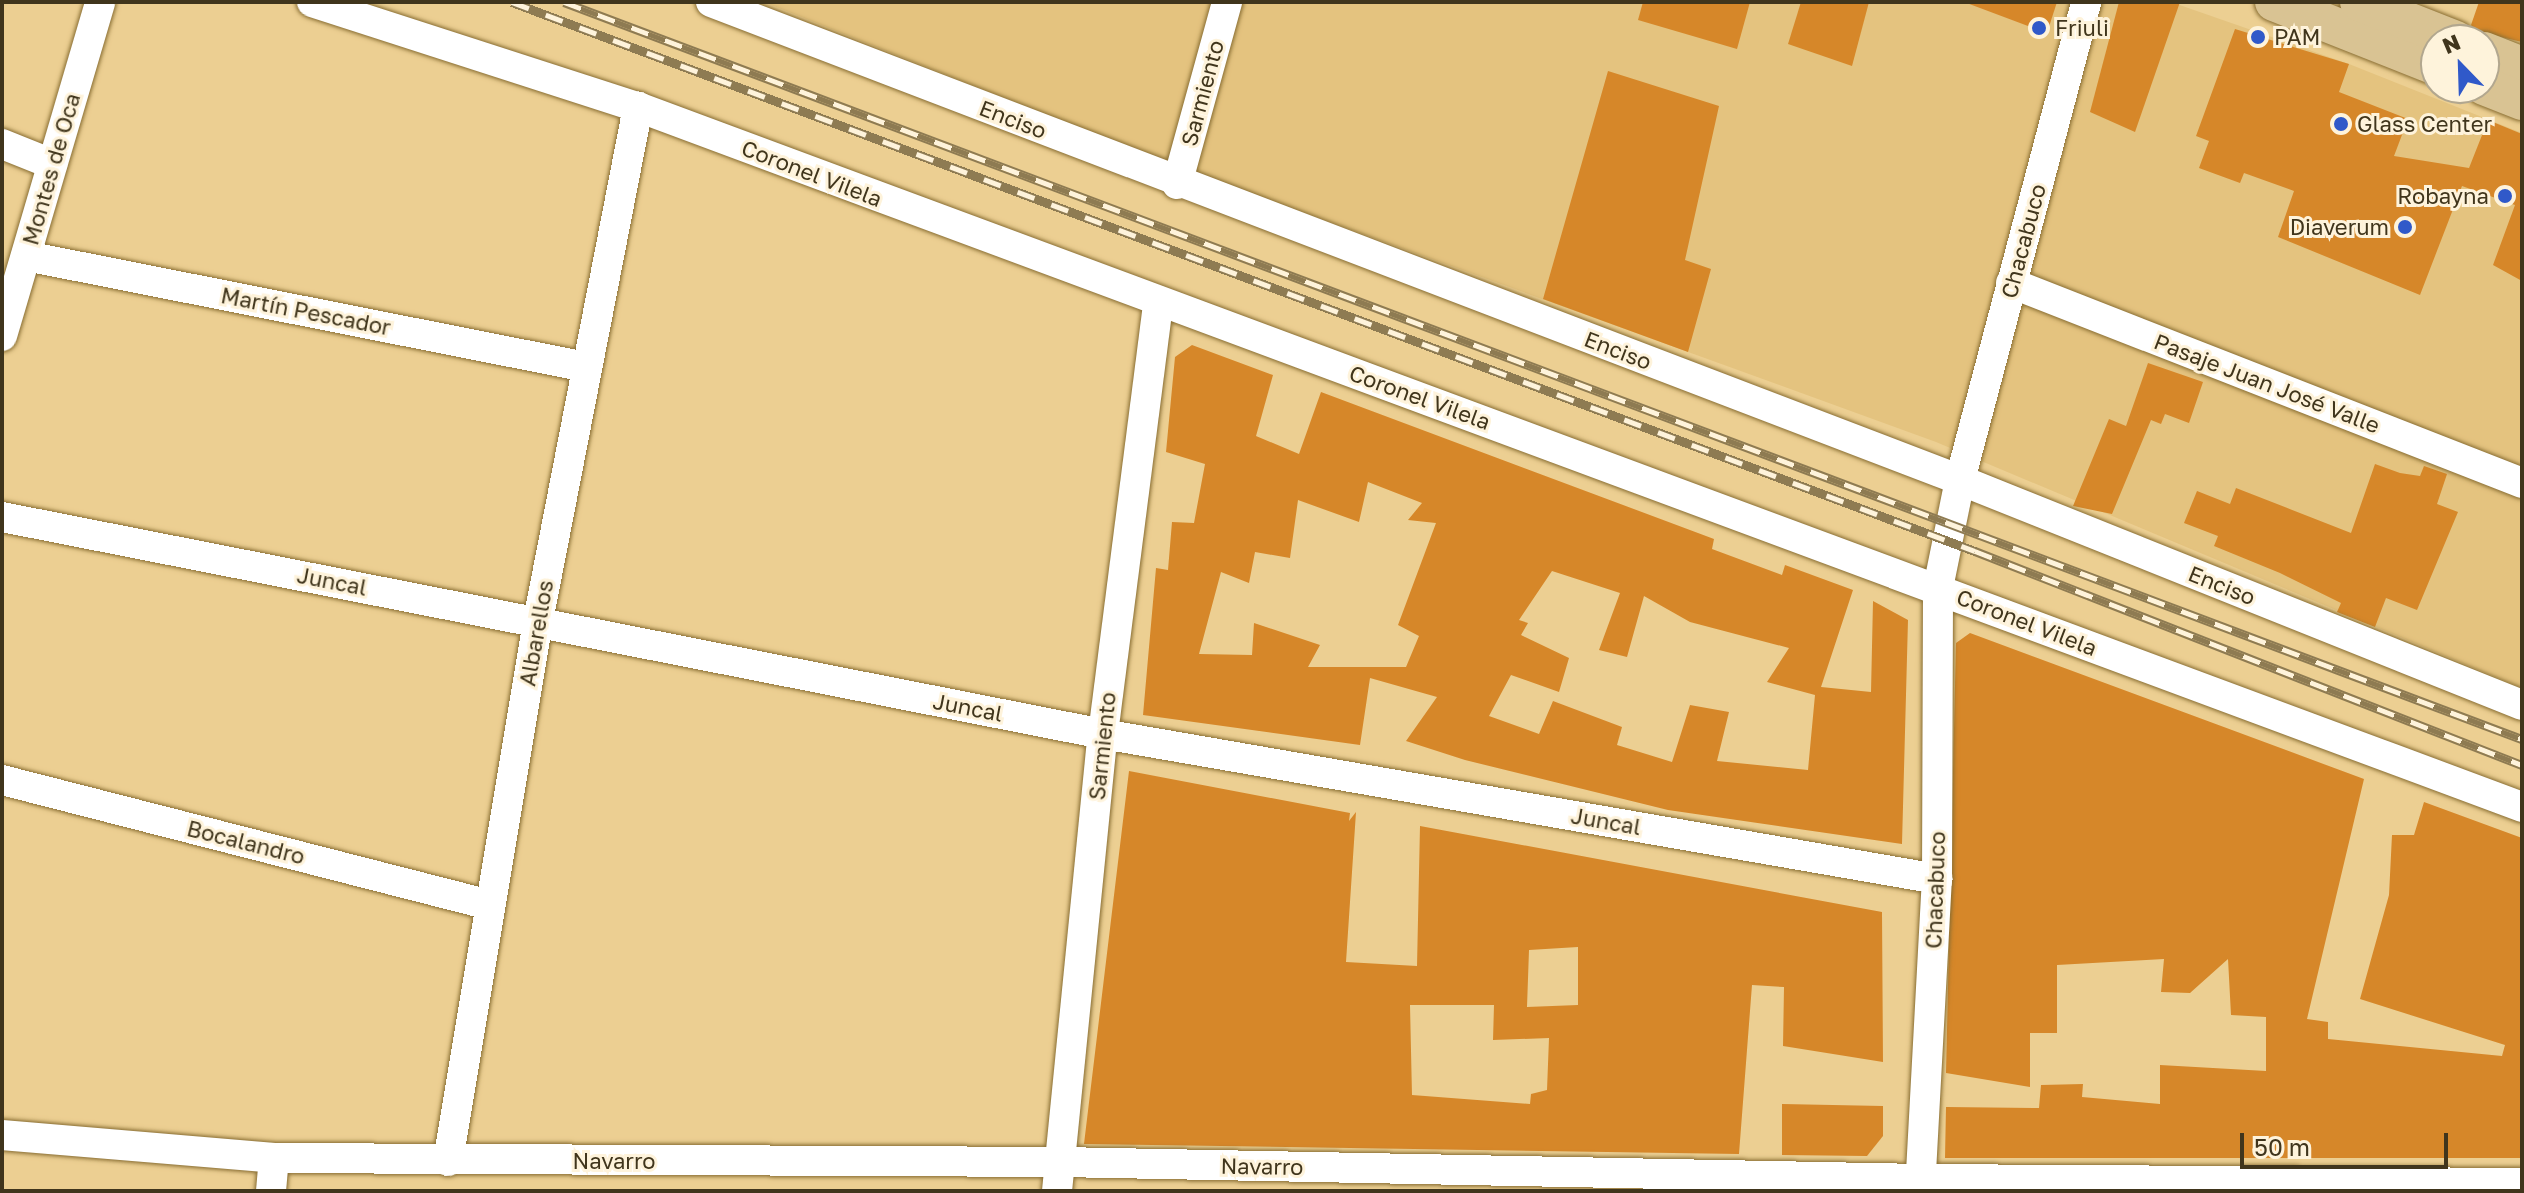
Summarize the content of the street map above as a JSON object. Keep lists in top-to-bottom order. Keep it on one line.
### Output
{"streets":{"street":["Sarmiento","Enciso","Montes de Oca","Coronel Vilela","Chacabuco","Martín Pescador","Pasaje Juan José Valle","Juncal","Albarellos","Bocalandro","Navarro"]},"crossings":[["Sarmiento","Enciso"],["Sarmiento","Coronel Vilela"],["Sarmiento","Juncal"],["Sarmiento","Navarro"],["Enciso","Chacabuco"],["Montes de Oca","Martín Pescador"],["Coronel Vilela","Chacabuco"],["Coronel Vilela","Albarellos"],["Chacabuco","Pasaje Juan José Valle"],["Chacabuco","Juncal"],["Chacabuco","Navarro"],["Martín Pescador","Albarellos"],["Juncal","Albarellos"],["Albarellos","Bocalandro"],["Albarellos","Navarro"]],"places":["Friuli","PAM","Glass Center","Robayna","Diaverum"],"scale_bar":"50 m","north":"top left"}
